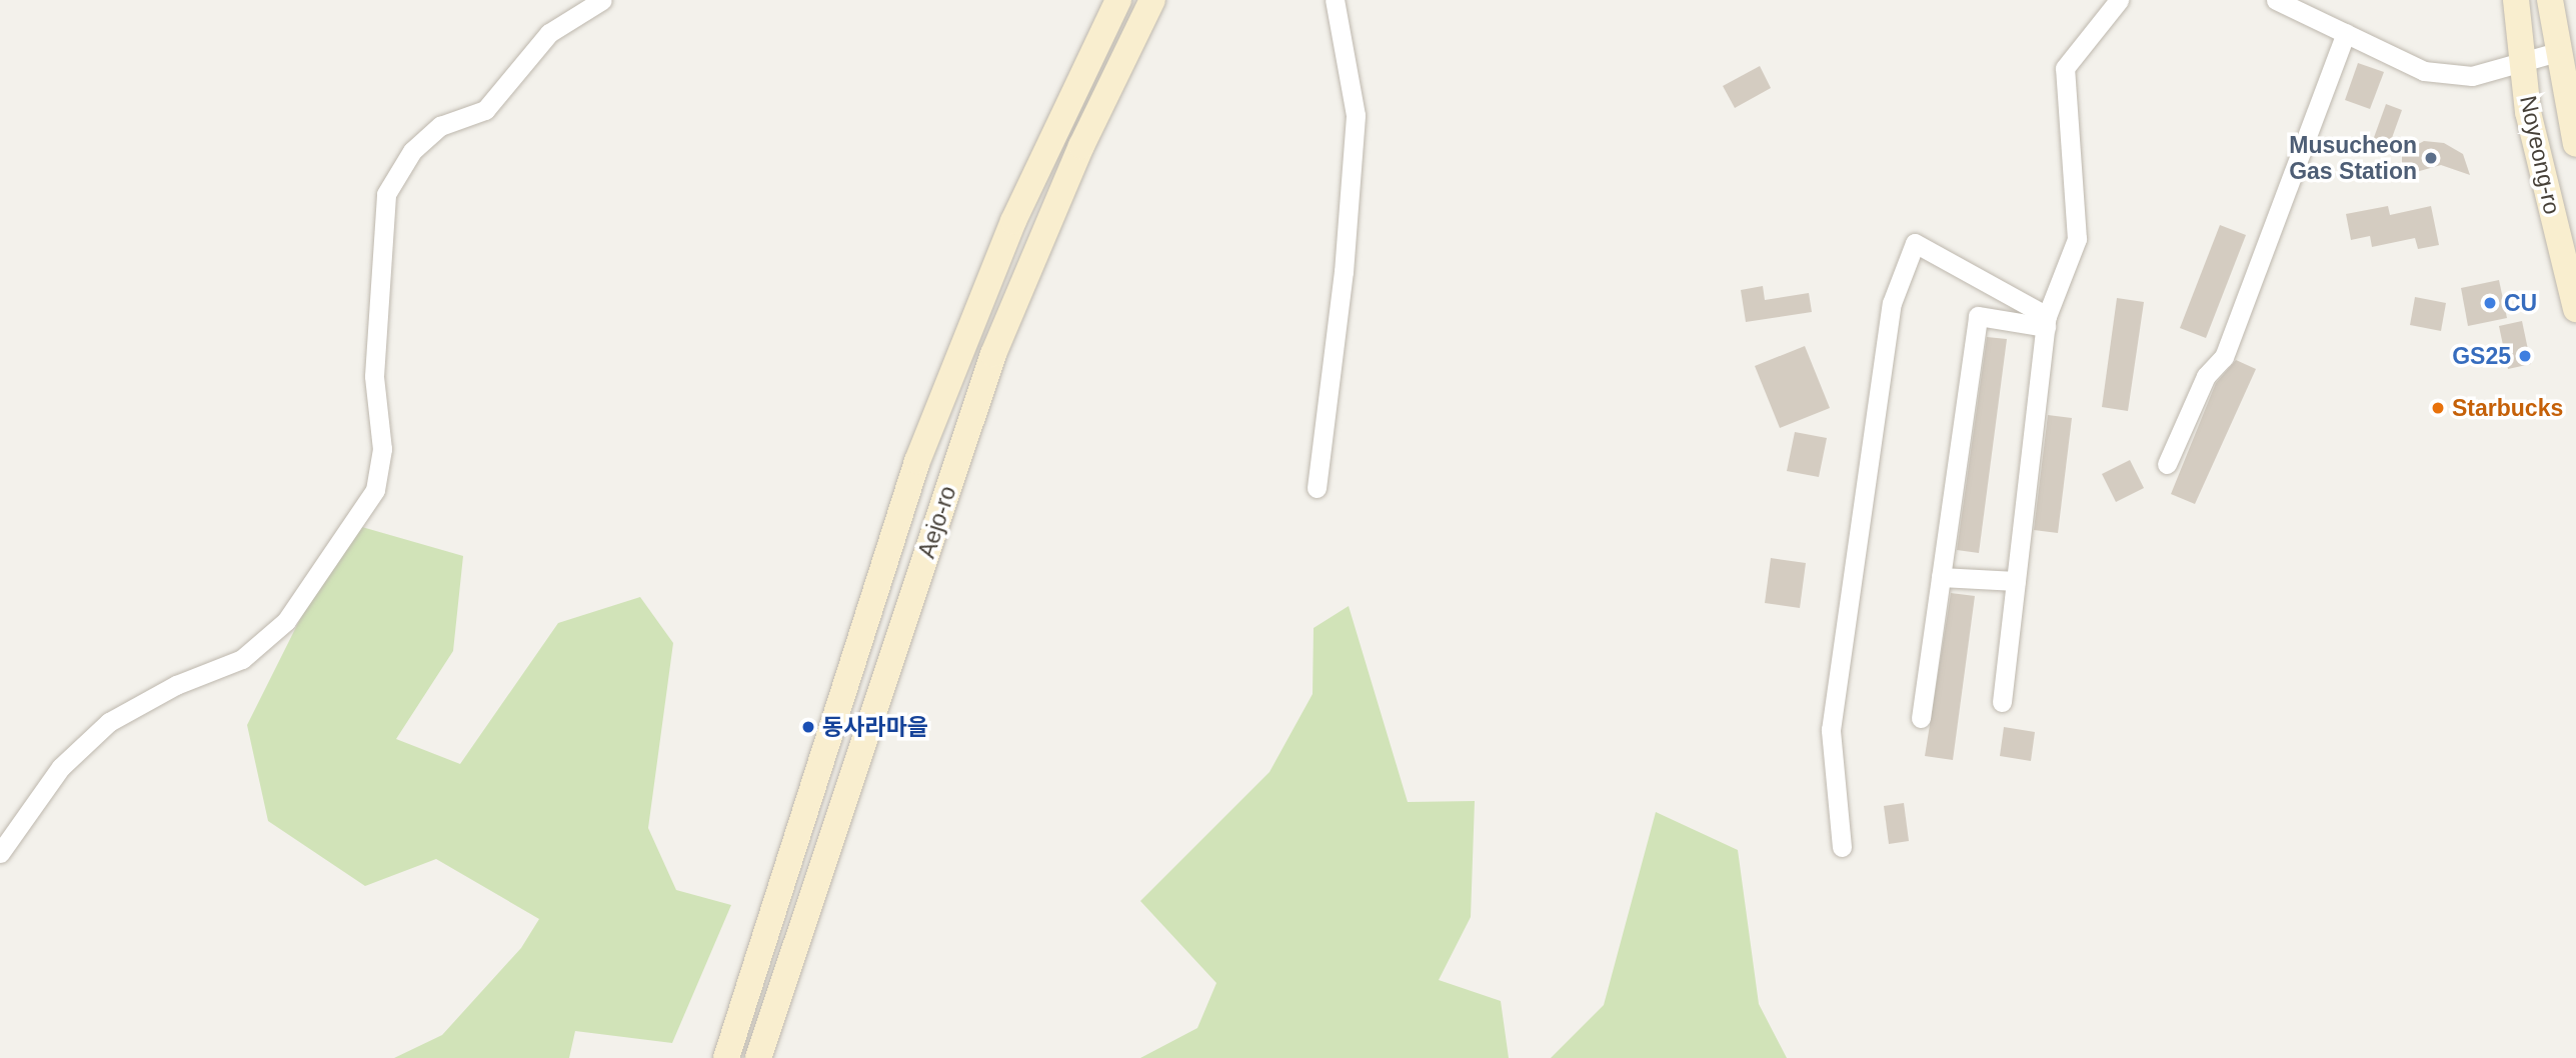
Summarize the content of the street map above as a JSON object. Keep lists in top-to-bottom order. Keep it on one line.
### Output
{"streets":{"street":["Noyeong-ro","Aejo-ro"]},"places":["Musucheon Gas Station","CU","GS25","Starbucks","동사라마을"]}
